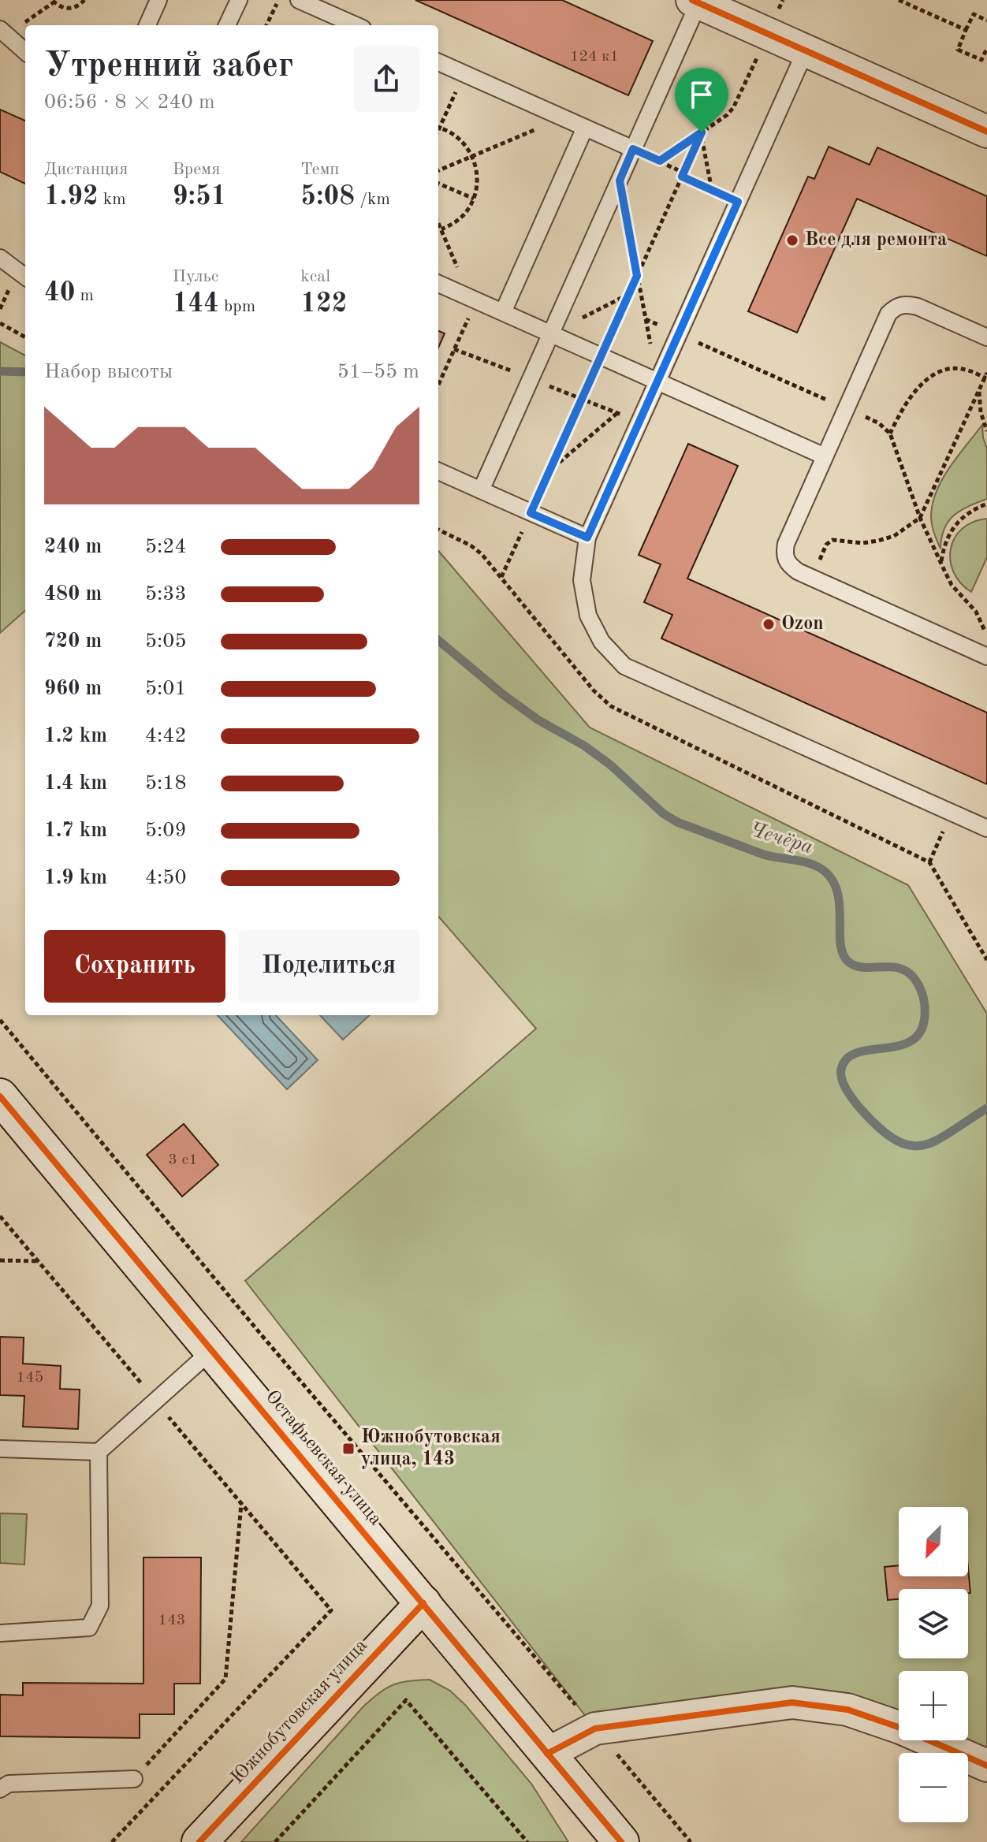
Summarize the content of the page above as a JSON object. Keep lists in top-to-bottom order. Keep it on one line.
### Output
{"streets":{"street":["Остафьевская улица","Южнобутовская улица"]},"crossings":[["Остафьевская улица","Южнобутовская улица"]],"water":["Чечёра"],"places":{"other":["Все для ремонта","Ozon"],"transit":["Южнобутовская улица, 143"]},"house_numbers":["124 к1","3 с1","145","143"],"north":"bottom left","page":{"heading":["Утренний забег","06:56 · 8 × 240 m"],"stats":[["Дистанция","1.92 km"],["Время","9:51"],["Темп","5:08 /km"],["40 m"],["Пульс","144 bpm"],["kcal","122"]],"chart":["Набор высоты","51–55 m"],"list":[{"name":"240 m","note":"5:24"},{"name":"480 m","note":"5:33"},{"name":"720 m","note":"5:05"},{"name":"960 m","note":"5:01"},{"name":"1.2 km","note":"4:42"},{"name":"1.4 km","note":"5:18"},{"name":"1.7 km","note":"5:09"},{"name":"1.9 km","note":"4:50"}],"buttons":["Сохранить","Поделиться"],"map_buttons":["+","−"]}}
